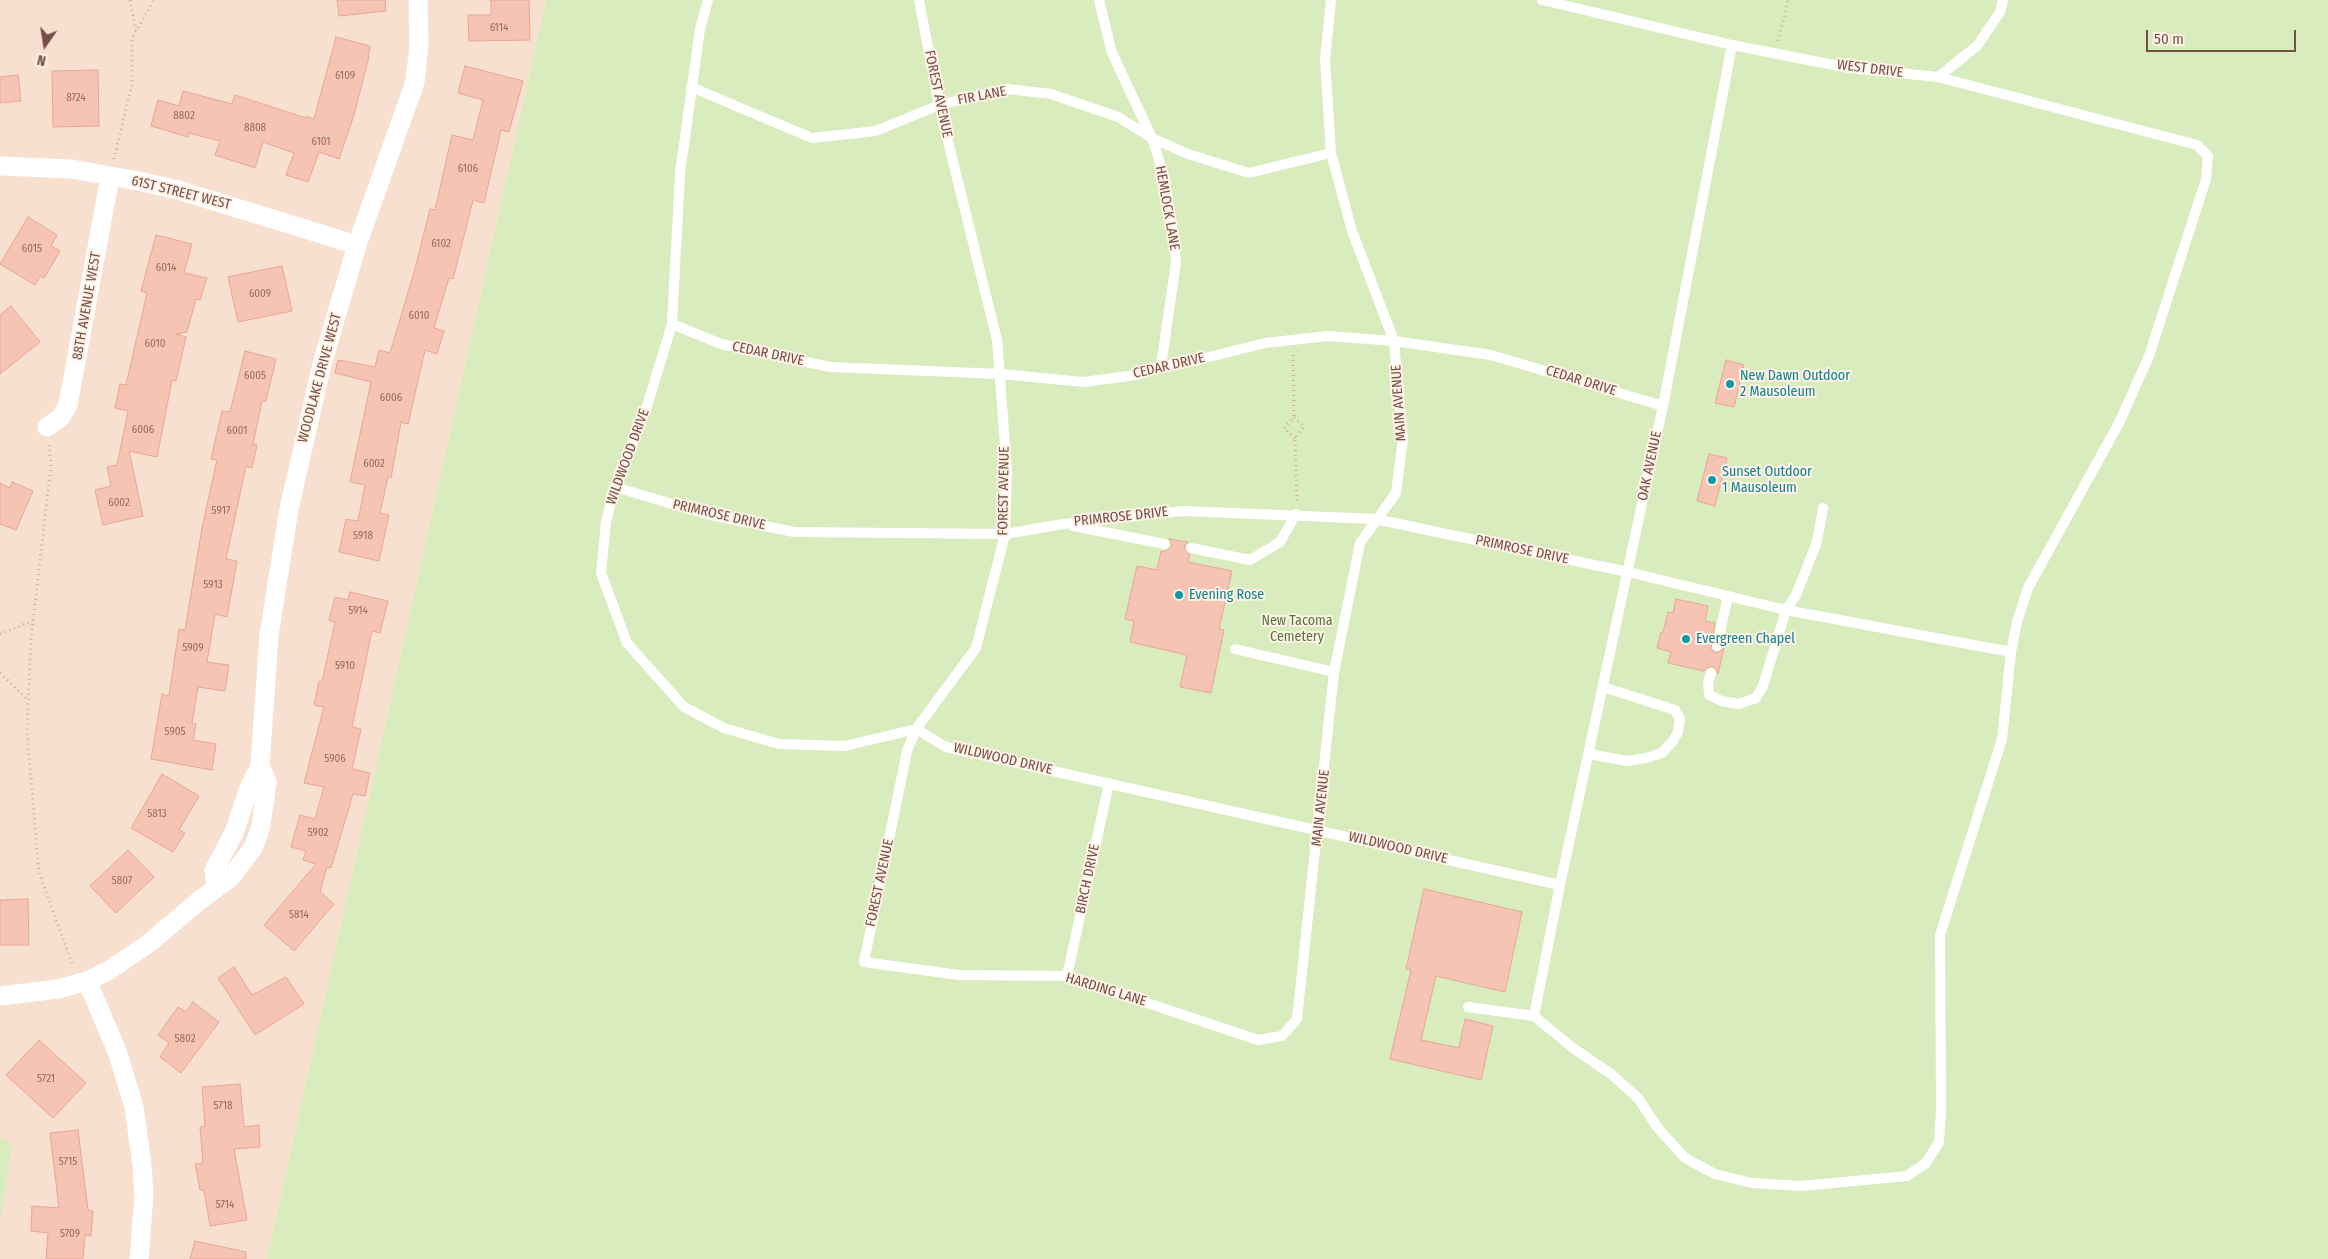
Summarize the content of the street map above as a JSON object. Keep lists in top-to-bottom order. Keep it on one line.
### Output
{"streets":{"street":["61ST STREET WEST","88TH AVENUE WEST","WOODLAKE DRIVE WEST"],"lane":["WEST DRIVE","FOREST AVENUE","FIR LANE","HEMLOCK LANE","CEDAR DRIVE","MAIN AVENUE","WILDWOOD DRIVE","OAK AVENUE","PRIMROSE DRIVE","BIRCH DRIVE","HARDING LANE"]},"crossings":[["WEST DRIVE","OAK AVENUE"],["WEST DRIVE","PRIMROSE DRIVE"],["FOREST AVENUE","FIR LANE"],["FOREST AVENUE","CEDAR DRIVE"],["FOREST AVENUE","WILDWOOD DRIVE"],["FOREST AVENUE","PRIMROSE DRIVE"],["FOREST AVENUE","HARDING LANE"],["FIR LANE","HEMLOCK LANE"],["FIR LANE","MAIN AVENUE"],["FIR LANE","WILDWOOD DRIVE"],["61ST STREET WEST","88TH AVENUE WEST"],["61ST STREET WEST","WOODLAKE DRIVE WEST"],["HEMLOCK LANE","CEDAR DRIVE"],["CEDAR DRIVE","MAIN AVENUE"],["CEDAR DRIVE","WILDWOOD DRIVE"],["CEDAR DRIVE","OAK AVENUE"],["MAIN AVENUE","WILDWOOD DRIVE"],["MAIN AVENUE","PRIMROSE DRIVE"],["MAIN AVENUE","HARDING LANE"],["WILDWOOD DRIVE","OAK AVENUE"],["WILDWOOD DRIVE","PRIMROSE DRIVE"],["WILDWOOD DRIVE","BIRCH DRIVE"],["OAK AVENUE","PRIMROSE DRIVE"],["BIRCH DRIVE","HARDING LANE"]],"parks":["New Tacoma Cemetery"],"places":["New Dawn Outdoor 2 Mausoleum","Sunset Outdoor 1 Mausoleum","Evening Rose","Evergreen Chapel"],"house_numbers":["6114","6109","8724","8802","8808","6101","6106","6102","6015","6014","6009","6010","6010","6005","6006","6006","6001","6002","6002","5917","5918","5913","5914","5909","5910","5905","5906","5813","5902","5807","5814","5802","5721","5718","5715","5714","5709"],"scale_bar":"50 m","north":"bottom"}
